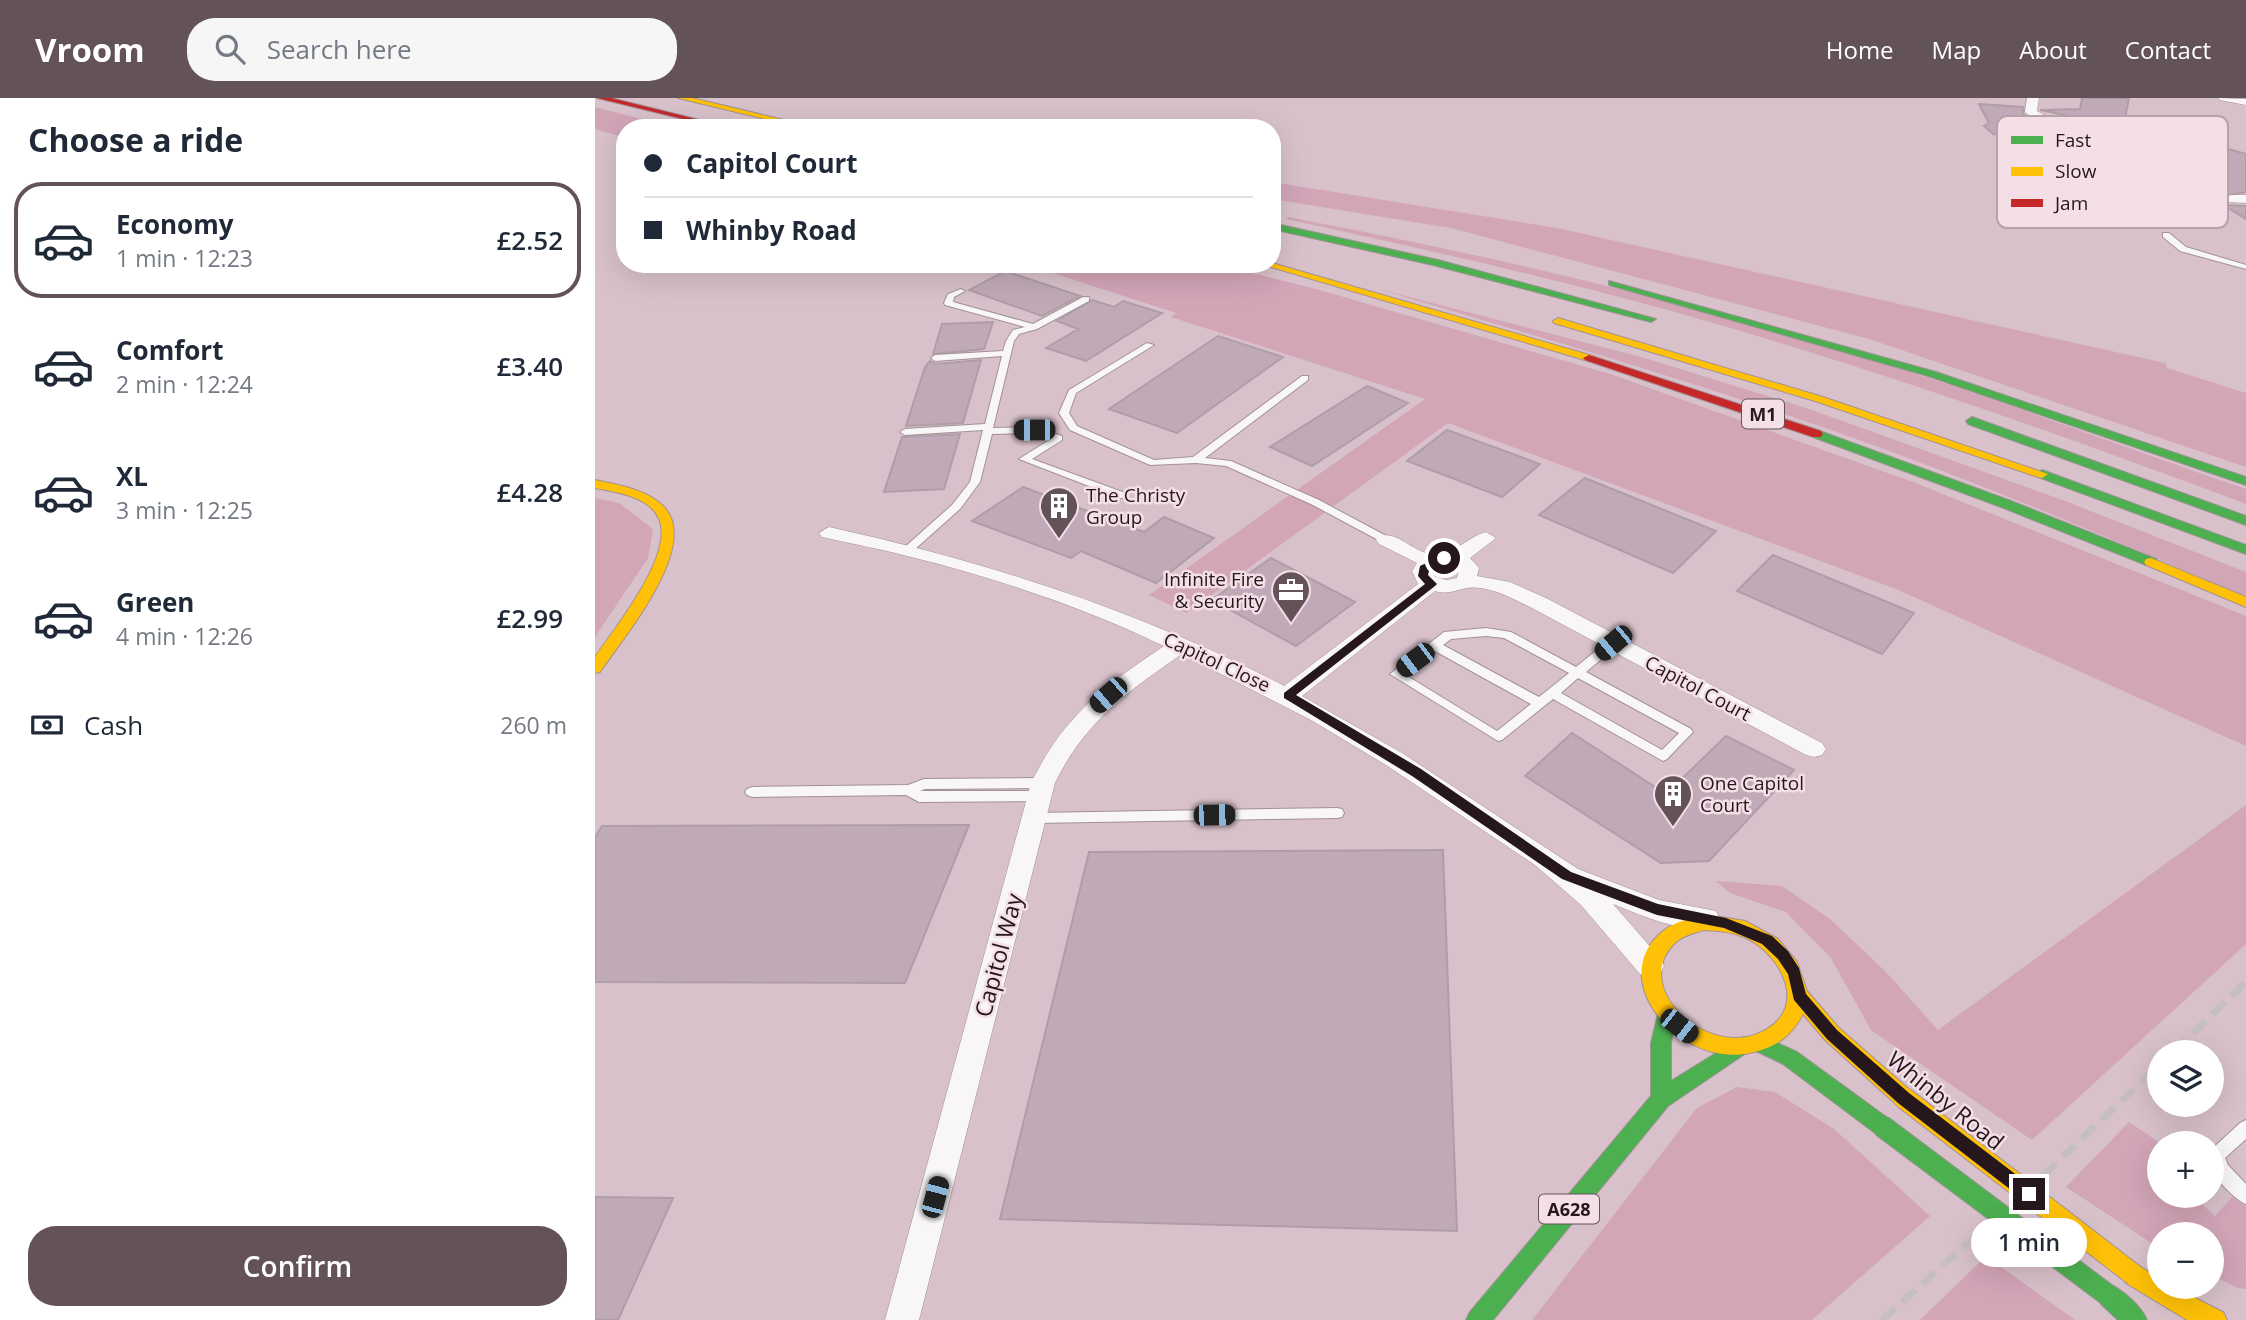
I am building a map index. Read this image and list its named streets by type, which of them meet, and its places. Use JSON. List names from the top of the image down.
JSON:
{
  "streets": {
    "main road": ["M1", "Whinby Road", "A628"],
    "street": ["Capitol Close", "Capitol Court", "Capitol Way"]
  },
  "crossings": [
    ["Capitol Close", "Capitol Way"],
    ["Capitol Close", "Whinby Road"],
    ["Capitol Close", "A628"],
    ["Whinby Road", "A628"]
  ],
  "places": {
    "building": ["The Christy Group", "One Capitol Court"],
    "office": ["Infinite Fire & Security"]
  },
  "legend": ["Fast", "Slow", "Jam"],
  "page": {
    "header": "Vroom",
    "search": "Search here",
    "nav": [
      "Home",
      "Map",
      "About",
      "Contact"
    ],
    "heading": "Choose a ride",
    "banner": ["Capitol Court", "Whinby Road"],
    "list": [
      {
        "name": "Economy",
        "note": "1 min · 12:23",
        "value": "£2.52"
      },
      {
        "name": "Comfort",
        "note": "2 min · 12:24",
        "value": "£3.40"
      },
      {
        "name": "XL",
        "note": "3 min · 12:25",
        "value": "£4.28"
      },
      {
        "name": "Green",
        "note": "4 min · 12:26",
        "value": "£2.99"
      }
    ],
    "pay": ["Cash", "260 m"],
    "map_buttons": ["+", "−"],
    "buttons": "Confirm",
    "bubble": "1 min"
  }
}
